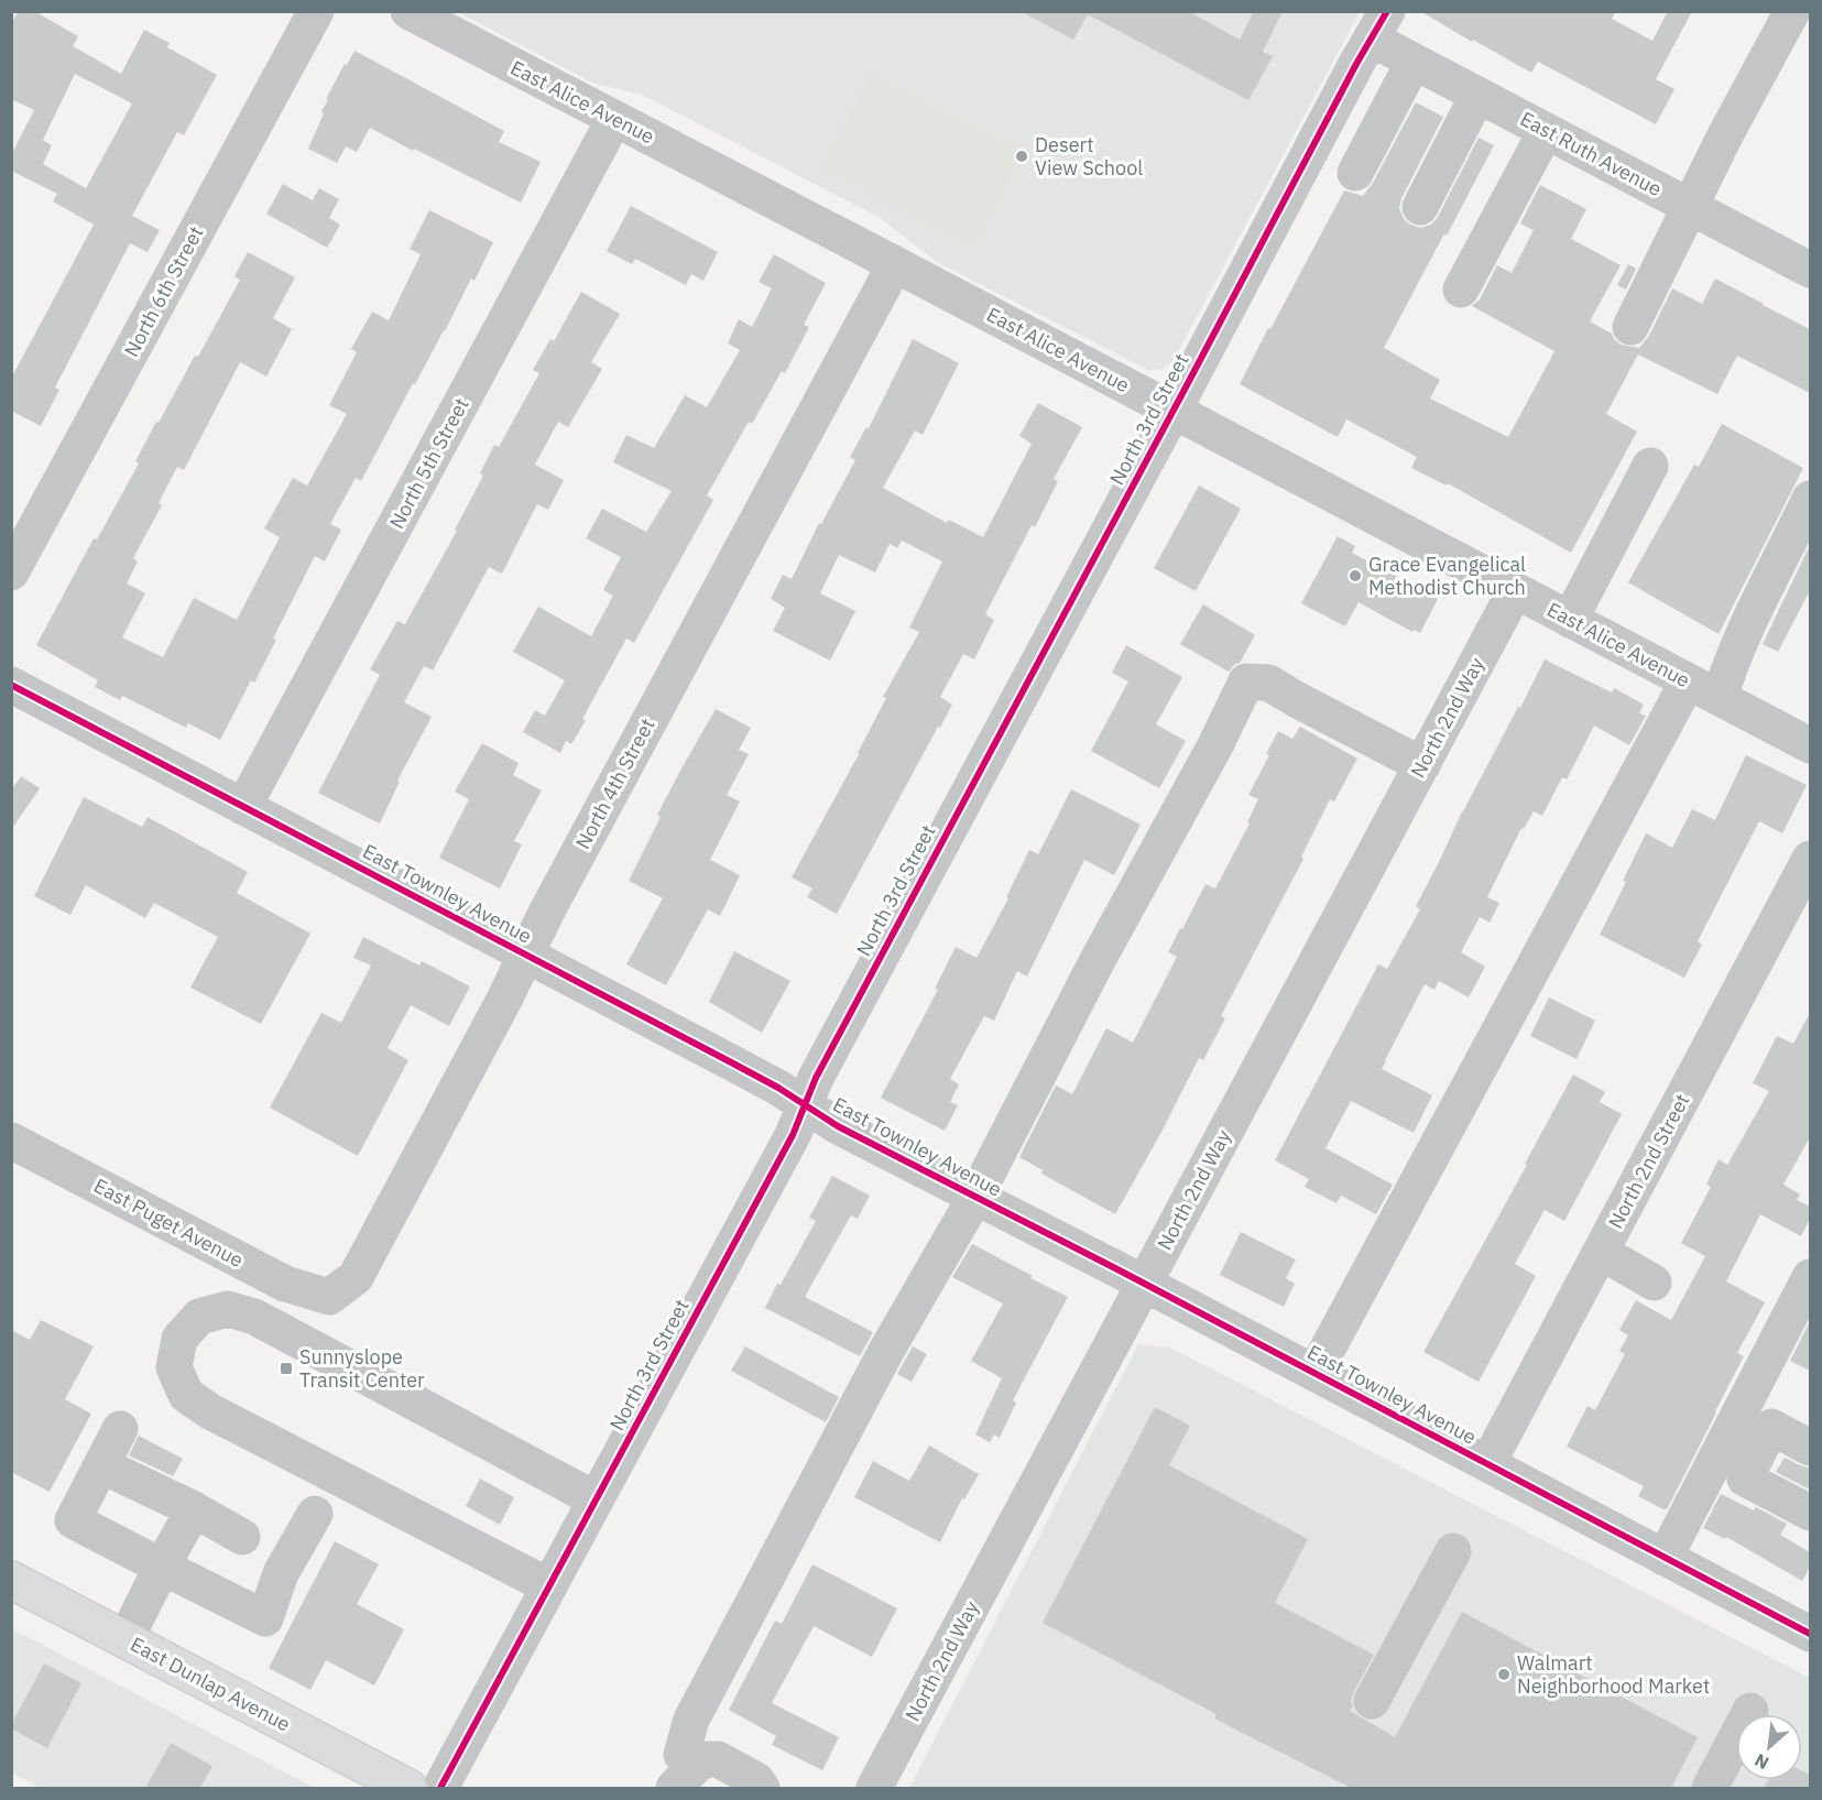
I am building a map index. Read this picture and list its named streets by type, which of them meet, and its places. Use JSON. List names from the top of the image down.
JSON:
{
  "streets": {
    "main road": ["East Dunlap Avenue"],
    "street": [
      "East Alice Avenue",
      "East Ruth Avenue",
      "North 6th Street",
      "North 3rd Street",
      "North 5th Street",
      "North 2nd Way",
      "North 4th Street",
      "East Townley Avenue",
      "North 2nd Street",
      "East Puget Avenue"
    ]
  },
  "crossings": [
    ["East Alice Avenue", "North 3rd Street"],
    ["East Alice Avenue", "North 5th Street"],
    ["East Alice Avenue", "North 2nd Way"],
    ["East Alice Avenue", "North 4th Street"],
    ["East Ruth Avenue", "North 3rd Street"],
    ["North 3rd Street", "East Townley Avenue"],
    ["North 5th Street", "East Townley Avenue"],
    ["North 2nd Way", "East Townley Avenue"],
    ["North 4th Street", "East Townley Avenue"],
    ["North 4th Street", "East Puget Avenue"],
    ["East Townley Avenue", "North 2nd Street"]
  ],
  "places": {
    "other": ["Desert View School", "Grace Evangelical Methodist Church", "Walmart Neighborhood Market"],
    "transit": ["Sunnyslope Transit Center"]
  },
  "north": "bottom left"
}
